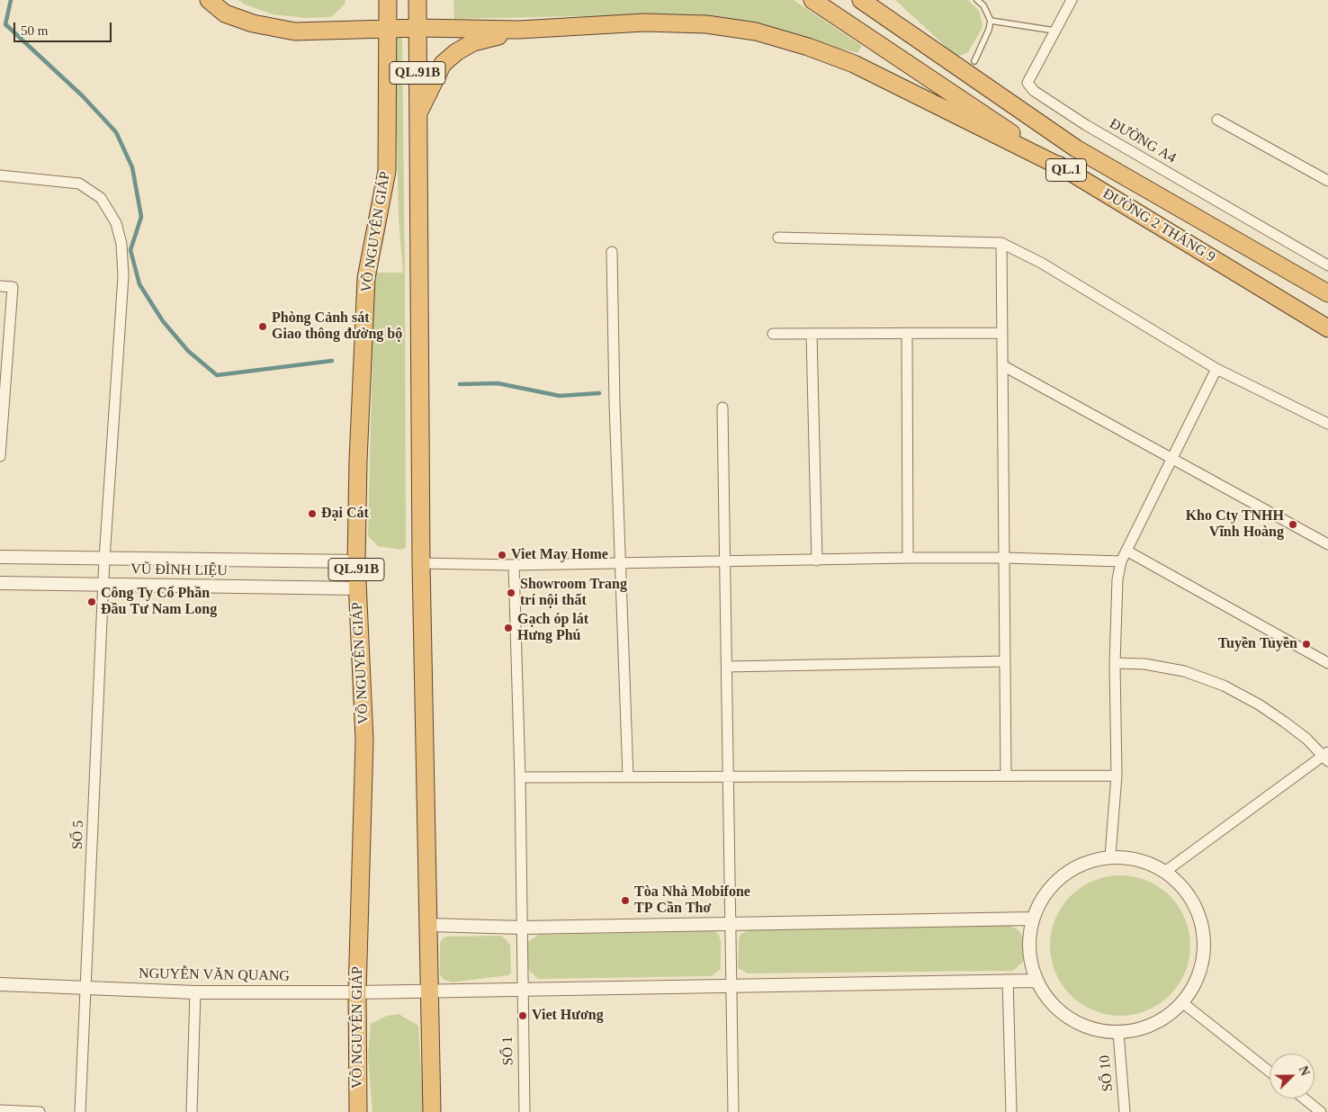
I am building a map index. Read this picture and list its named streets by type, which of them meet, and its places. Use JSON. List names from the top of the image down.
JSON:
{
  "streets": {
    "highway": [
      "QL.91B",
      "QL.1",
      "ĐƯỜNG 2 THÁNG 9",
      "VÕ NGUYÊN GIÁP"
    ],
    "street": [
      "ĐƯỜNG A4",
      "VŨ ĐÌNH LIỆU",
      "SỐ 5",
      "NGUYỄN VĂN QUANG",
      "SỐ 1",
      "SỐ 10"
    ]
  },
  "crossings": [
    ["QL.91B", "NGUYỄN VĂN QUANG"],
    ["VÕ NGUYÊN GIÁP", "VŨ ĐÌNH LIỆU"],
    ["VÕ NGUYÊN GIÁP", "NGUYỄN VĂN QUANG"],
    ["VŨ ĐÌNH LIỆU", "SỐ 5"],
    ["SỐ 5", "NGUYỄN VĂN QUANG"],
    ["NGUYỄN VĂN QUANG", "SỐ 1"]
  ],
  "places": [
    "Phòng Cảnh sát Giao thông đường bộ",
    "Đại Cát",
    "Kho Cty TNHH Vĩnh Hoàng",
    "Viet May Home",
    "Showroom Trang trí nội thất",
    "Công Ty Cổ Phần Đầu Tư Nam Long",
    "Gạch óp lát Hưng Phú",
    "Tuyền Tuyền",
    "Tòa Nhà Mobifone TP Cần Thơ",
    "Viet Hương"
  ],
  "scale_bar": "50 m",
  "north": "top right"
}
